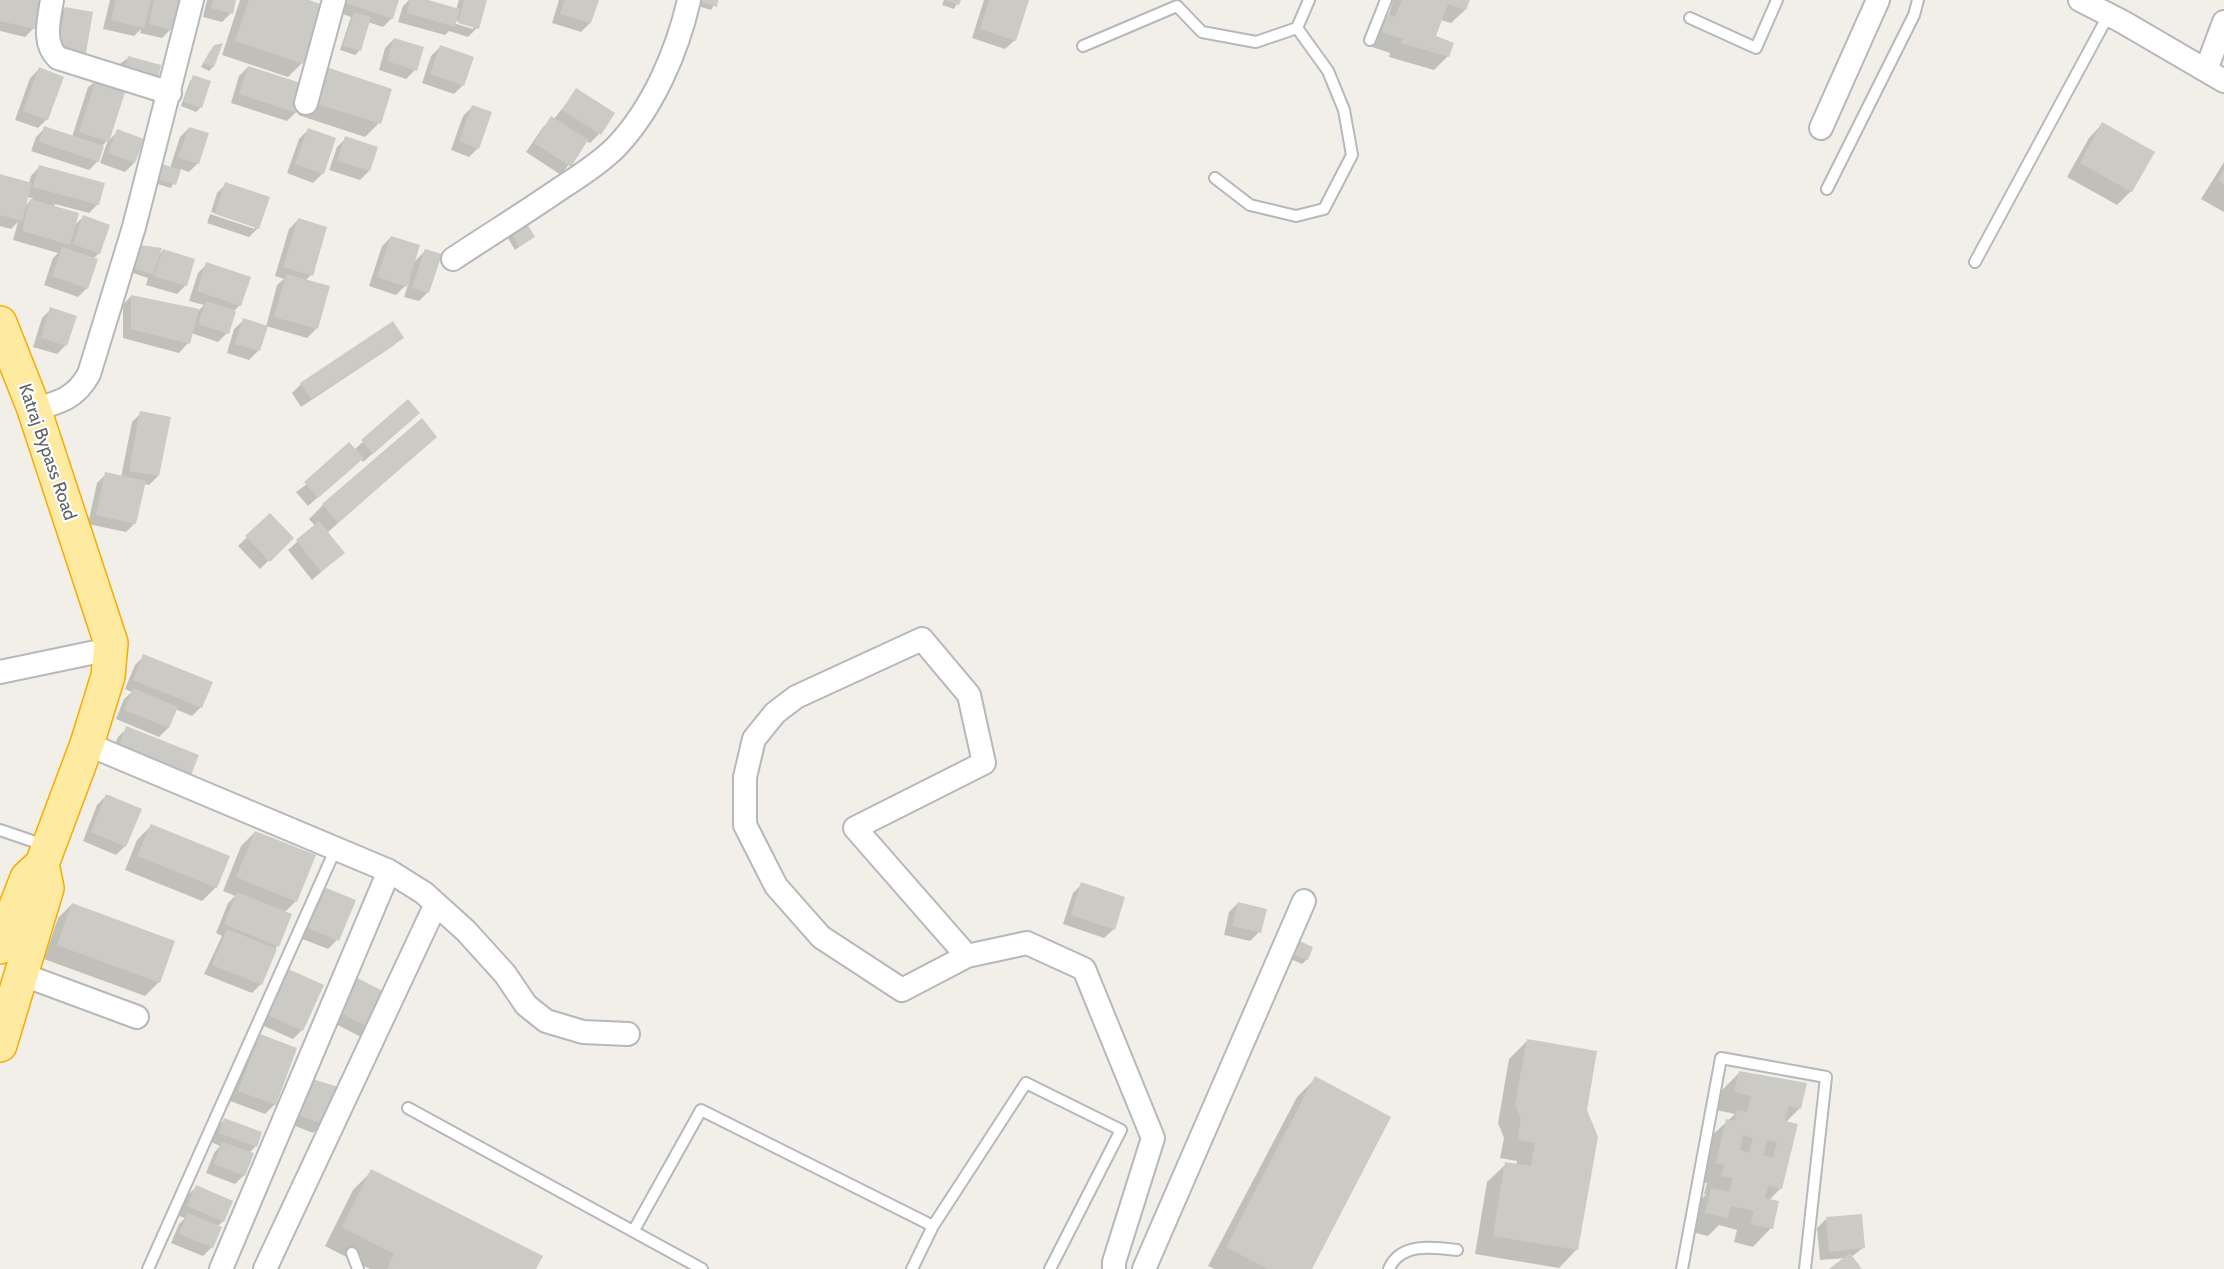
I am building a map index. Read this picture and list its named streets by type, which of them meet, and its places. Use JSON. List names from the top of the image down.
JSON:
{
  "streets": {
    "highway": ["Katraj Bypass Road"]
  }
}
